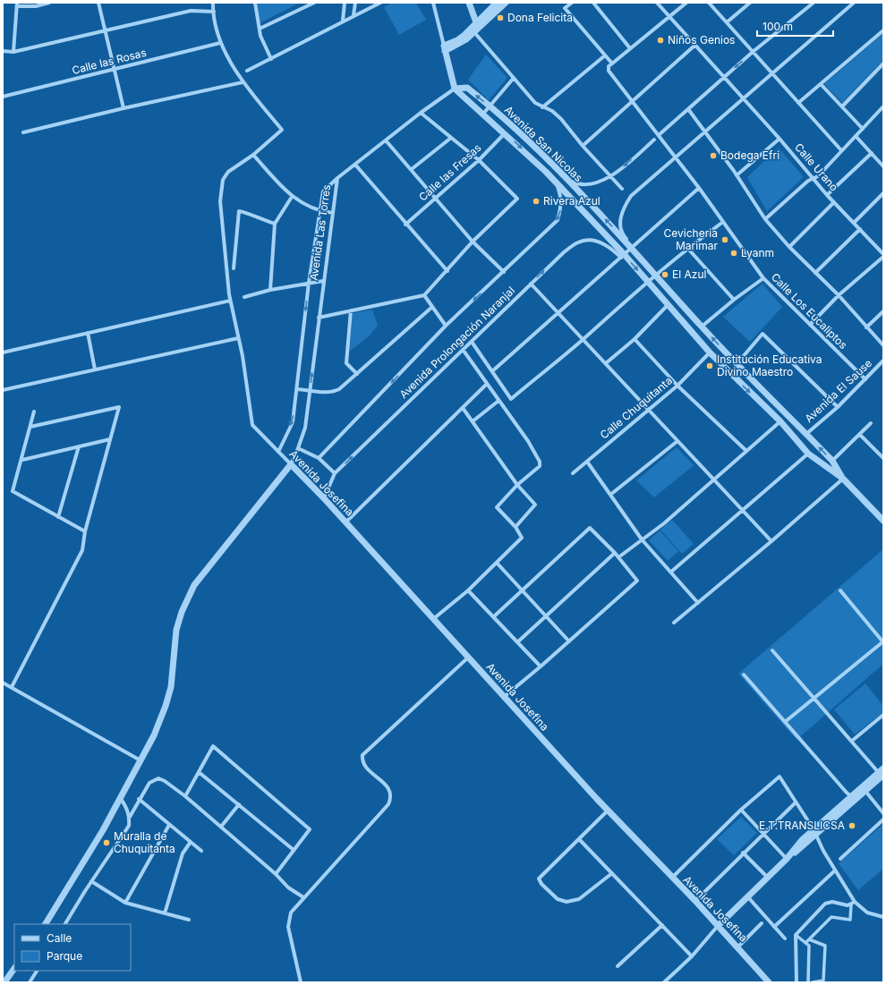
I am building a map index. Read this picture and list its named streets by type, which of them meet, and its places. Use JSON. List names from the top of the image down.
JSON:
{
  "streets": {
    "street": [
      "Calle las Rosas",
      "Avenida San Nicolas",
      "Calle Urano",
      "Calle las Fresas",
      "Avenida Las Torres",
      "Calle Los Eucaliptos",
      "Avenida Prolongación Naranjal",
      "Avenida El Sause",
      "Calle Chuquitanta",
      "Avenida Josefina"
    ]
  },
  "crossings": [
    ["Avenida San Nicolas", "Calle las Fresas"],
    ["Avenida San Nicolas", "Avenida Prolongación Naranjal"],
    ["Avenida San Nicolas", "Avenida El Sause"],
    ["Avenida San Nicolas", "Calle Chuquitanta"],
    ["Avenida Las Torres", "Avenida Josefina"],
    ["Calle Los Eucaliptos", "Avenida El Sause"],
    ["Avenida Prolongación Naranjal", "Avenida Josefina"]
  ],
  "places": [
    "Dona Felicita",
    "Niños Genios",
    "Bodega Efri",
    "Rivera Azul",
    "Cevicheria Marimar",
    "Lyanm",
    "El Azul",
    "Institución Educativa Divino Maestro",
    "E.T.TRANSLICSA",
    "Muralla de Chuquitanta"
  ],
  "legend": ["Calle", "Parque"],
  "scale_bar": "100 m"
}
